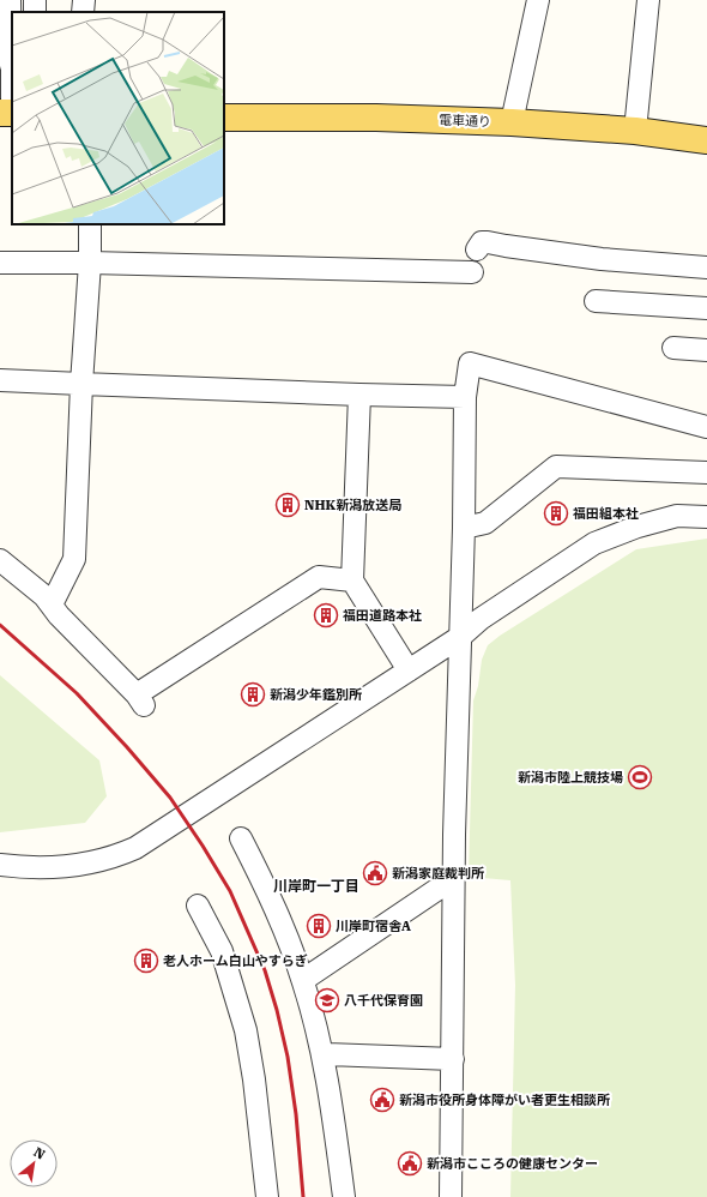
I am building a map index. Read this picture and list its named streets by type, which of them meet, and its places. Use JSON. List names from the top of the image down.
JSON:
{
  "streets": {
    "main road": ["電車通り"]
  },
  "districts": ["川岸町一丁目"],
  "places": {
    "building": [
      "NHK新潟放送局",
      "福田組本社",
      "福田道路本社",
      "新潟少年鑑別所",
      "川岸町宿舎A",
      "老人ホーム白山やすらぎ"
    ],
    "sports": ["新潟市陸上競技場"],
    "public building": ["新潟家庭裁判所", "新潟市役所身体障がい者更生相談所", "新潟市こころの健康センター"],
    "school or university": ["八千代保育園"]
  },
  "north": "top right"
}
